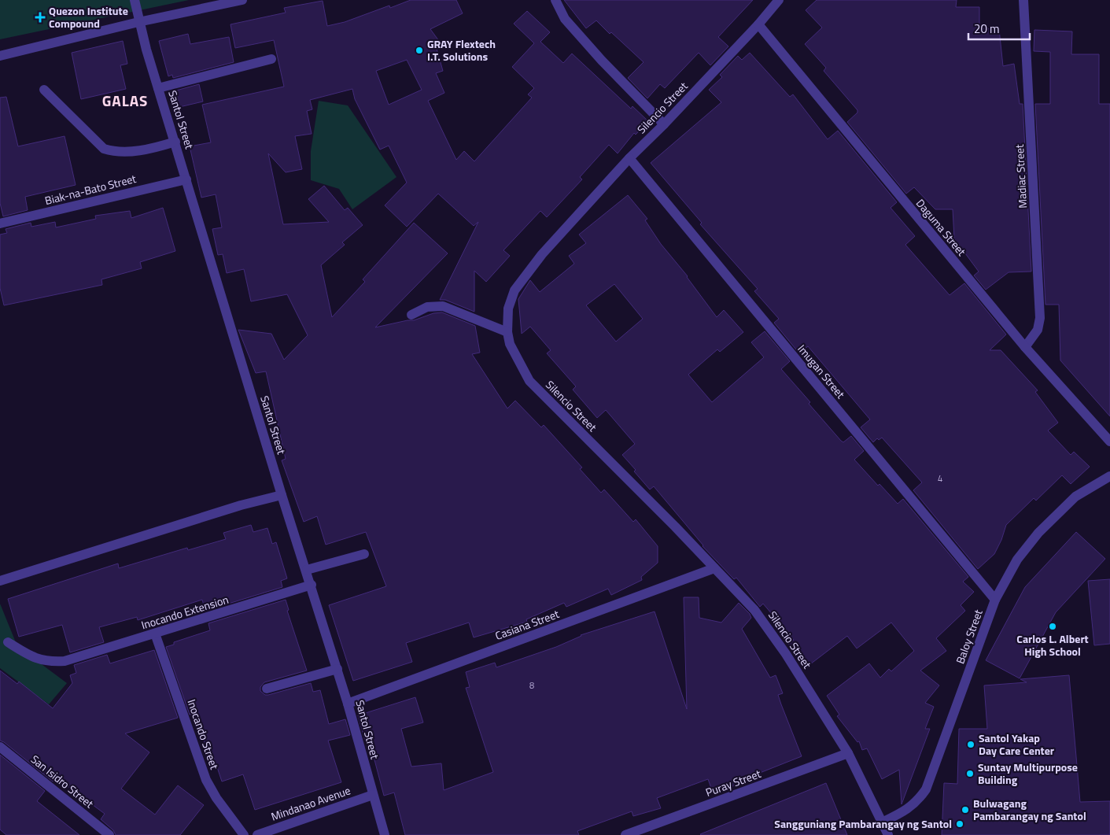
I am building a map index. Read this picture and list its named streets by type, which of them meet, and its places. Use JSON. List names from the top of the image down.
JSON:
{
  "streets": {
    "street": [
      "Silencio Street",
      "Santol Street",
      "Madiac Street",
      "Biak-na-Bato Street",
      "Daguma Street",
      "Imugan Street",
      "Inocando Extension",
      "Casiana Street",
      "Baloy Street",
      "Inocando Street",
      "San Isidro Street",
      "Puray Street",
      "Mindanao Avenue"
    ]
  },
  "crossings": [
    ["Silencio Street", "Daguma Street"],
    ["Silencio Street", "Imugan Street"],
    ["Silencio Street", "Casiana Street"],
    ["Silencio Street", "Baloy Street"],
    ["Silencio Street", "Puray Street"],
    ["Santol Street", "Biak-na-Bato Street"],
    ["Santol Street", "Inocando Extension"],
    ["Santol Street", "Casiana Street"],
    ["Santol Street", "Mindanao Avenue"],
    ["Madiac Street", "Daguma Street"],
    ["Imugan Street", "Baloy Street"],
    ["Inocando Extension", "Inocando Street"]
  ],
  "districts": ["GALAS"],
  "places": {
    "health": ["Quezon Institute Compound"],
    "other": [
      "GRAY Flextech I.T. Solutions",
      "Carlos L. Albert High School",
      "Santol Yakap Day Care Center",
      "Suntay Multipurpose Building",
      "Bulwagang Pambarangay ng Santol",
      "Sangguniang Pambarangay ng Santol"
    ]
  },
  "house_numbers": ["4", "8"],
  "scale_bar": "20 m"
}
